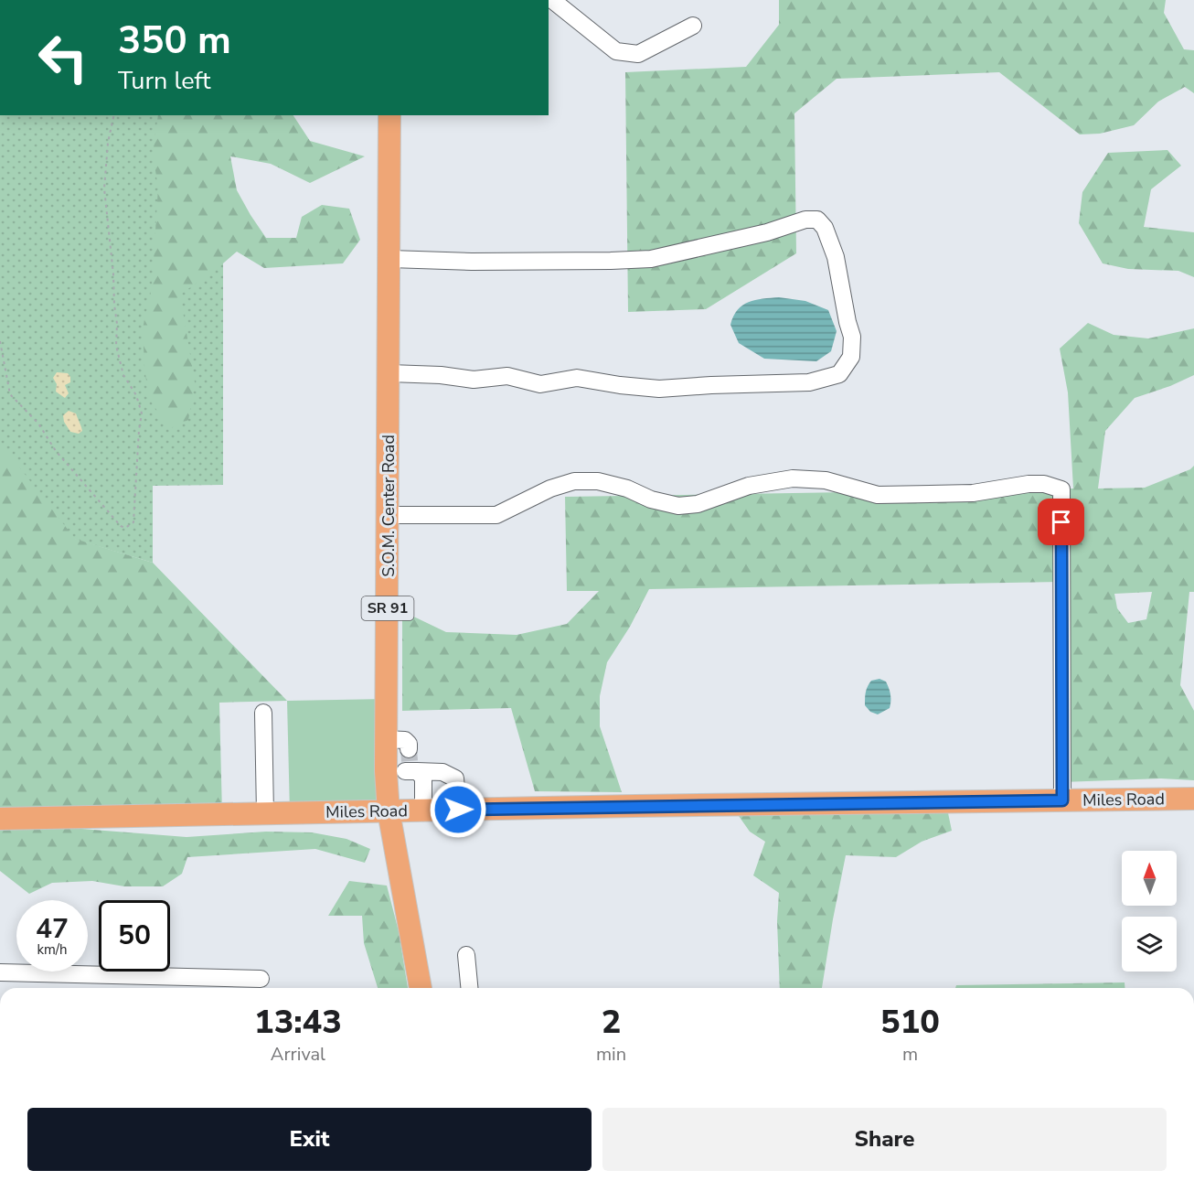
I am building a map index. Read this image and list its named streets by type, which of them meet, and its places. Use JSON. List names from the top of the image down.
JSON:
{
  "streets": {
    "main road": ["S.O.M. Center Road", "SR 91", "Miles Road"]
  },
  "crossings": [
    ["S.O.M. Center Road", "Miles Road"]
  ],
  "north": "top",
  "page": {
    "turn": ["350 m", "Turn left"],
    "speed": "47 km/h",
    "limit": "50",
    "eta": [
      "13:43",
      "Arrival",
      "2",
      "min",
      "510",
      "m"
    ],
    "buttons": ["Exit", "Share"]
  }
}
